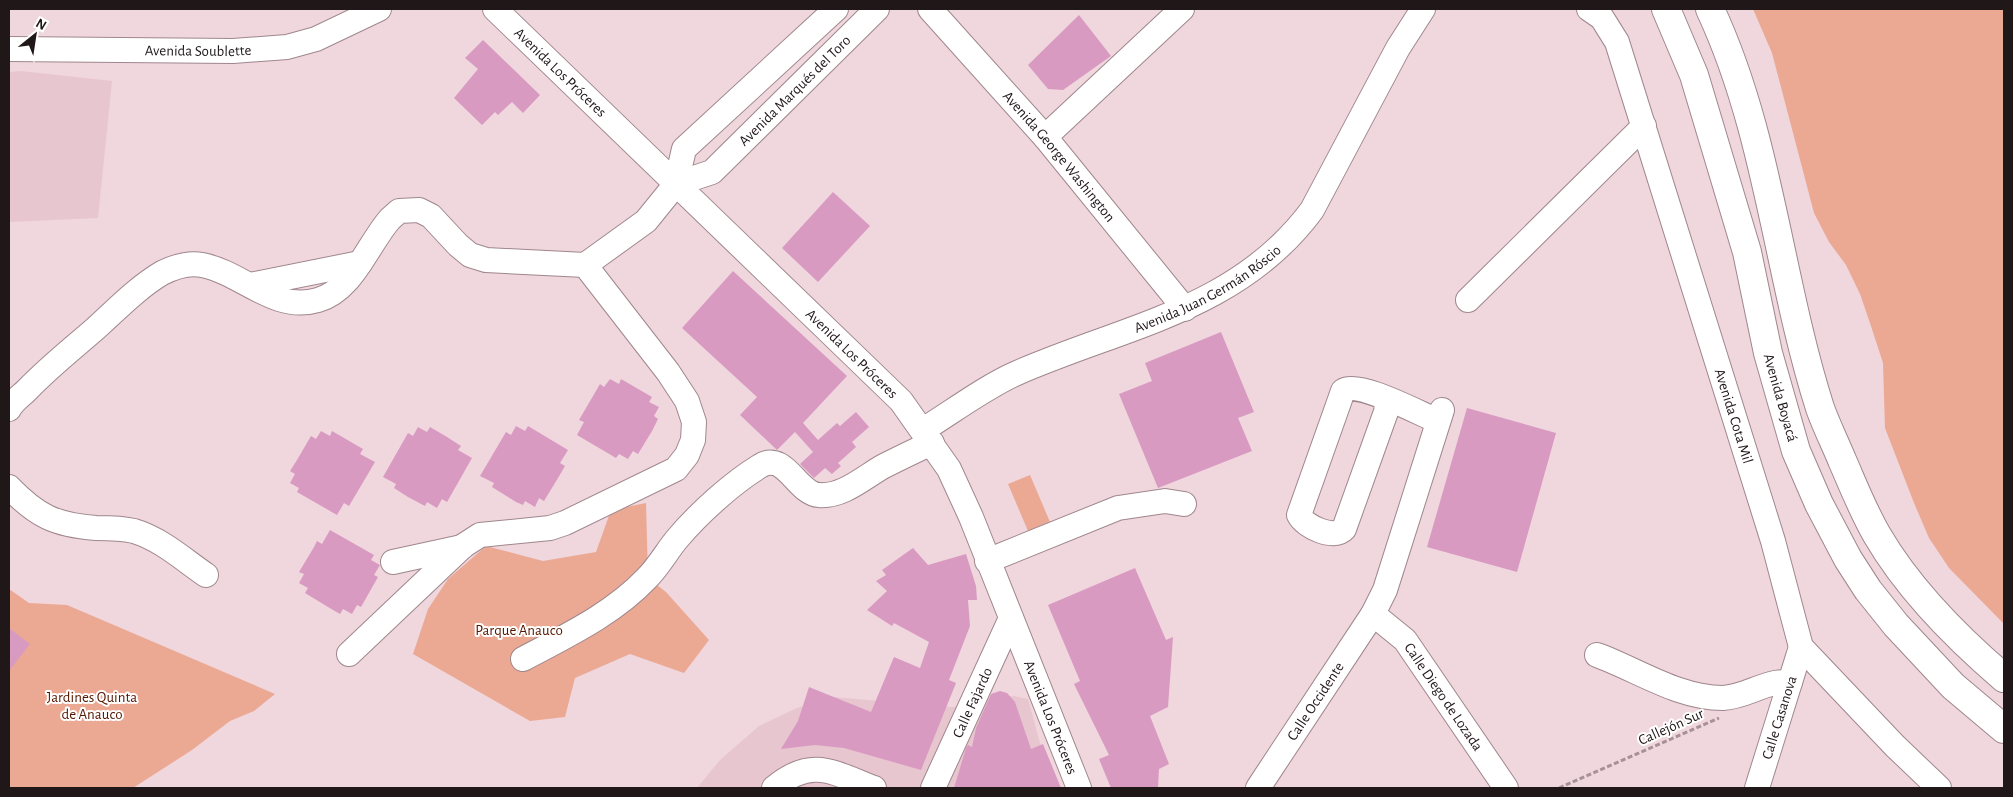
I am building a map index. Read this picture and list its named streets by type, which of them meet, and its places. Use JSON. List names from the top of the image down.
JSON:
{
  "streets": {
    "highway": ["Avenida Boyacá"],
    "street": [
      "Avenida Soublette",
      "Avenida Los Próceres",
      "Avenida Marqués del Toro",
      "Avenida George Washington",
      "Avenida Juan Germán Róscio",
      "Avenida Cota Mil",
      "Calle Diego de Lozada",
      "Calle Occidente",
      "Calle Fajardo",
      "Calle Casanova"
    ],
    "path": ["Callejón Sur"]
  },
  "crossings": [
    ["Avenida Los Próceres", "Avenida Marqués del Toro"],
    ["Avenida Los Próceres", "Avenida Juan Germán Róscio"],
    ["Avenida Los Próceres", "Calle Fajardo"],
    ["Avenida George Washington", "Avenida Juan Germán Róscio"],
    ["Avenida Cota Mil", "Calle Casanova"],
    ["Calle Diego de Lozada", "Calle Occidente"]
  ],
  "parks": ["Parque Anauco", "Jardines Quinta de Anauco"],
  "north": "top right"
}
